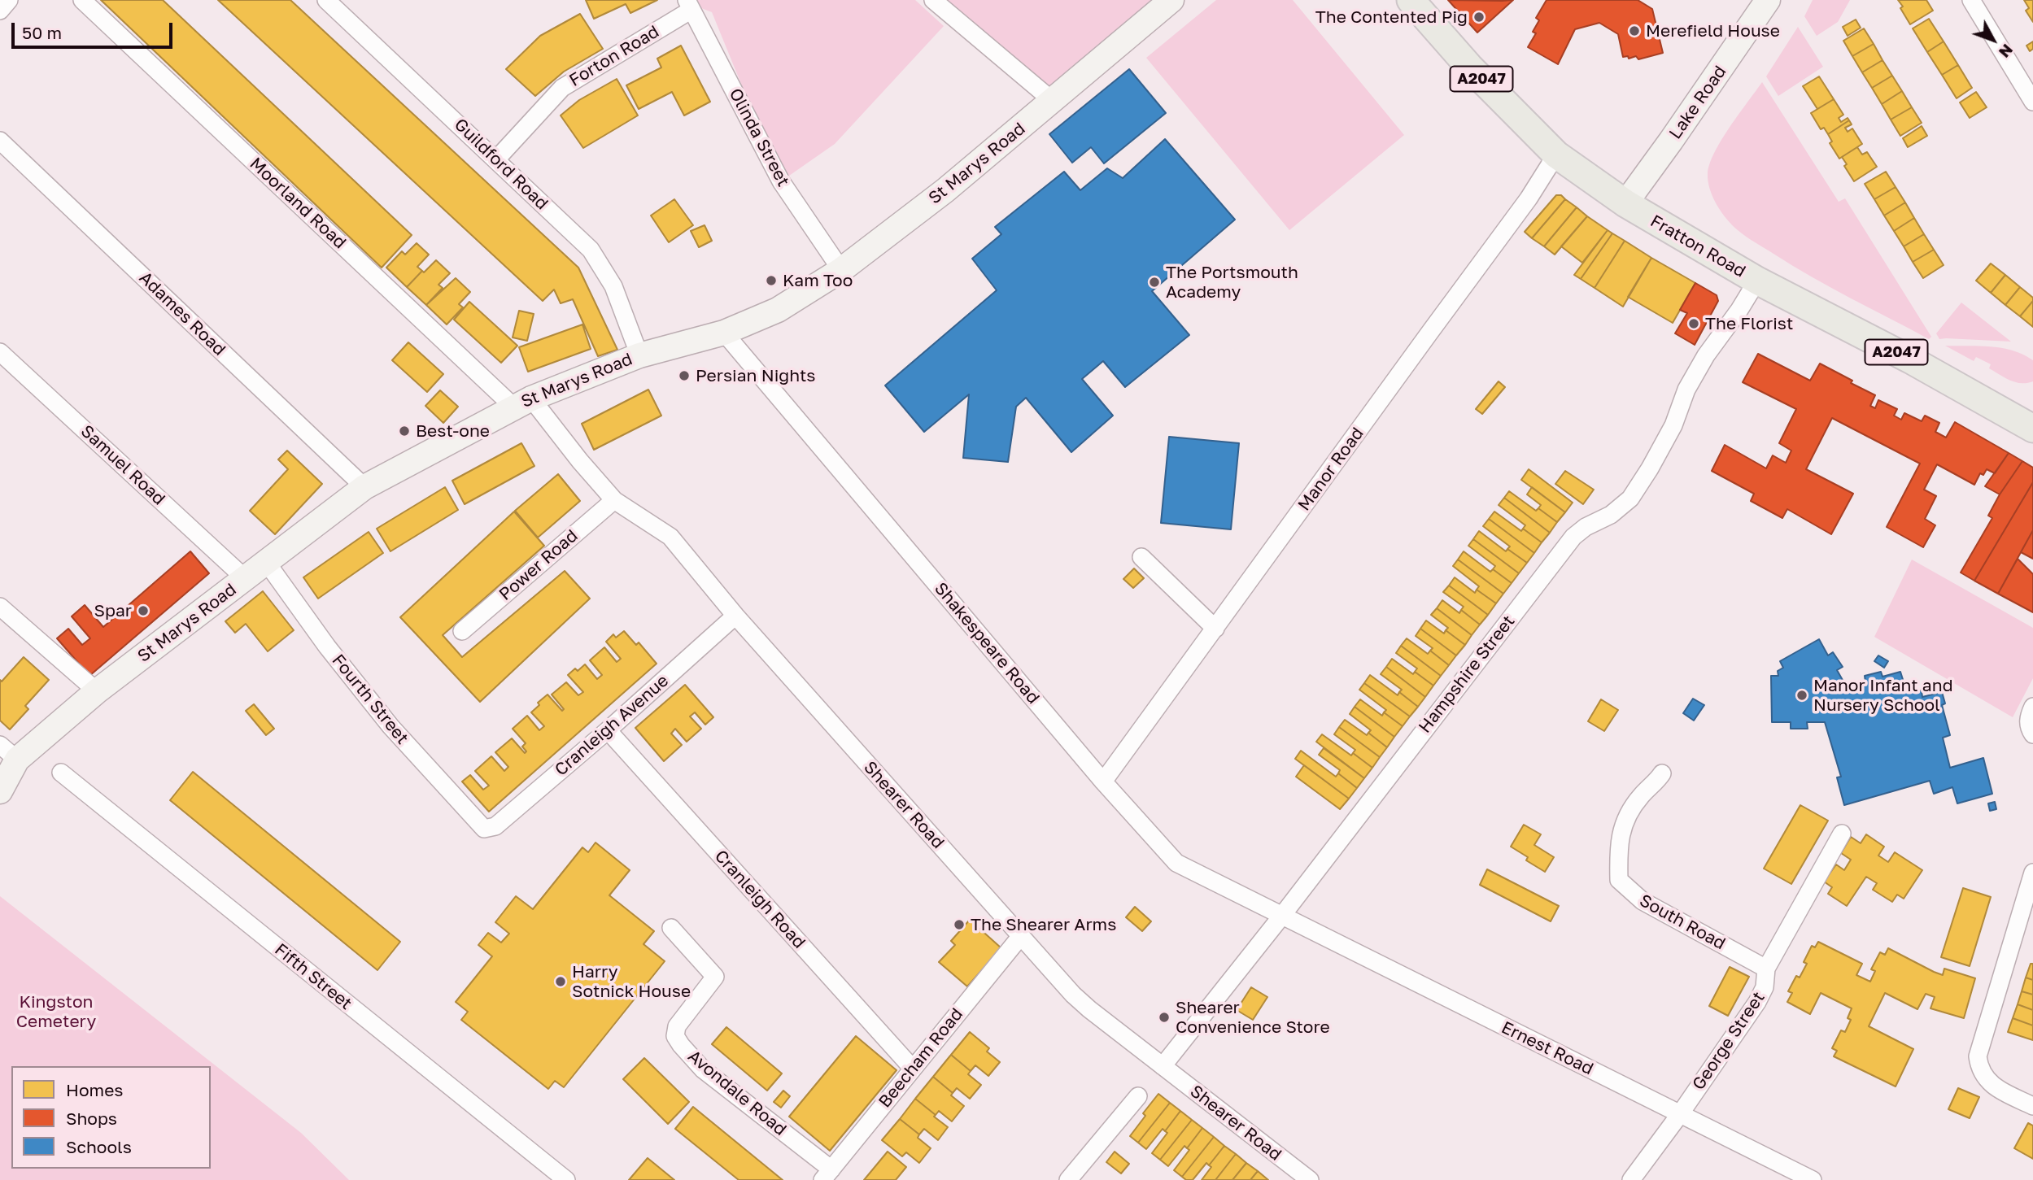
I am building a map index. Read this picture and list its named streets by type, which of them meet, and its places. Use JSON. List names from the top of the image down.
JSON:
{
  "streets": {
    "main road": ["A2047", "Fratton Road"],
    "street": [
      "Forton Road",
      "Lake Road",
      "Olinda Street",
      "St Marys Road",
      "Guildford Road",
      "Moorland Road",
      "Adames Road",
      "Samuel Road",
      "Manor Road",
      "Power Road",
      "Shakespeare Road",
      "Hampshire Street",
      "Fourth Street",
      "Cranleigh Avenue",
      "Shearer Road",
      "Cranleigh Road",
      "South Road",
      "Fifth Street",
      "George Street",
      "Ernest Road",
      "Beecham Road",
      "Avondale Road"
    ]
  },
  "crossings": [
    ["Forton Road", "Olinda Street"],
    ["Forton Road", "Guildford Road"],
    ["Lake Road", "Fratton Road"],
    ["Olinda Street", "St Marys Road"],
    ["St Marys Road", "Guildford Road"],
    ["St Marys Road", "Moorland Road"],
    ["St Marys Road", "Adames Road"],
    ["St Marys Road", "Samuel Road"],
    ["St Marys Road", "Shakespeare Road"],
    ["St Marys Road", "Fourth Street"],
    ["St Marys Road", "Shearer Road"],
    ["Moorland Road", "Shearer Road"],
    ["Fratton Road", "Manor Road"],
    ["Fratton Road", "Hampshire Street"],
    ["Manor Road", "Shakespeare Road"],
    ["Power Road", "Shearer Road"],
    ["Shakespeare Road", "Hampshire Street"],
    ["Shakespeare Road", "Ernest Road"],
    ["Hampshire Street", "Shearer Road"],
    ["Hampshire Street", "Ernest Road"],
    ["Fourth Street", "Cranleigh Avenue"],
    ["Cranleigh Avenue", "Shearer Road"],
    ["Cranleigh Avenue", "Cranleigh Road"],
    ["Shearer Road", "Beecham Road"],
    ["Cranleigh Road", "Beecham Road"],
    ["South Road", "George Street"],
    ["George Street", "Ernest Road"],
    ["Beecham Road", "Avondale Road"]
  ],
  "parks": ["Kingston Cemetery"],
  "places": [
    "The Contented Pig",
    "Merefield House",
    "Kam Too",
    "The Portsmouth Academy",
    "The Florist",
    "Persian Nights",
    "Best-one",
    "Spar",
    "Manor Infant and Nursery School",
    "The Shearer Arms",
    "Harry Sotnick House",
    "Shearer Convenience Store"
  ],
  "legend": ["Homes", "Shops", "Schools"],
  "scale_bar": "50 m",
  "north": "bottom right"
}
